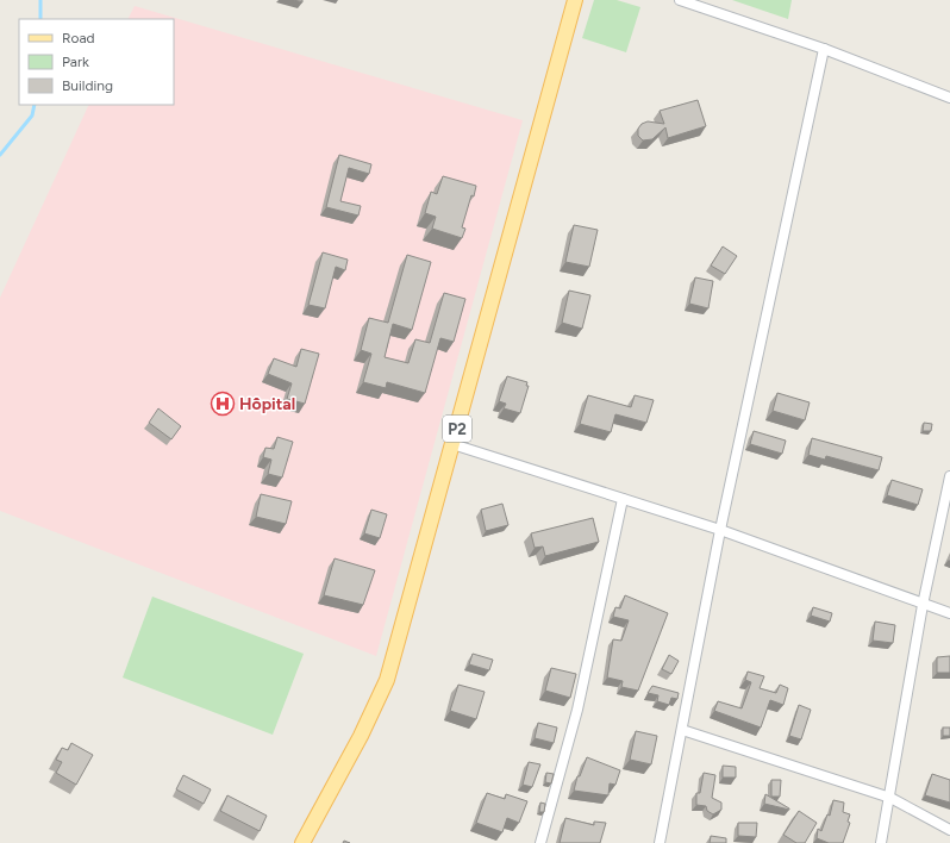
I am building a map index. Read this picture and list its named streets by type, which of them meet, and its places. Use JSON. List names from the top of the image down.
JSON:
{
  "streets": {
    "main road": ["P2"]
  },
  "places": {
    "hospital": ["Hôpital"]
  },
  "legend": ["Road", "Park", "Building"]
}
